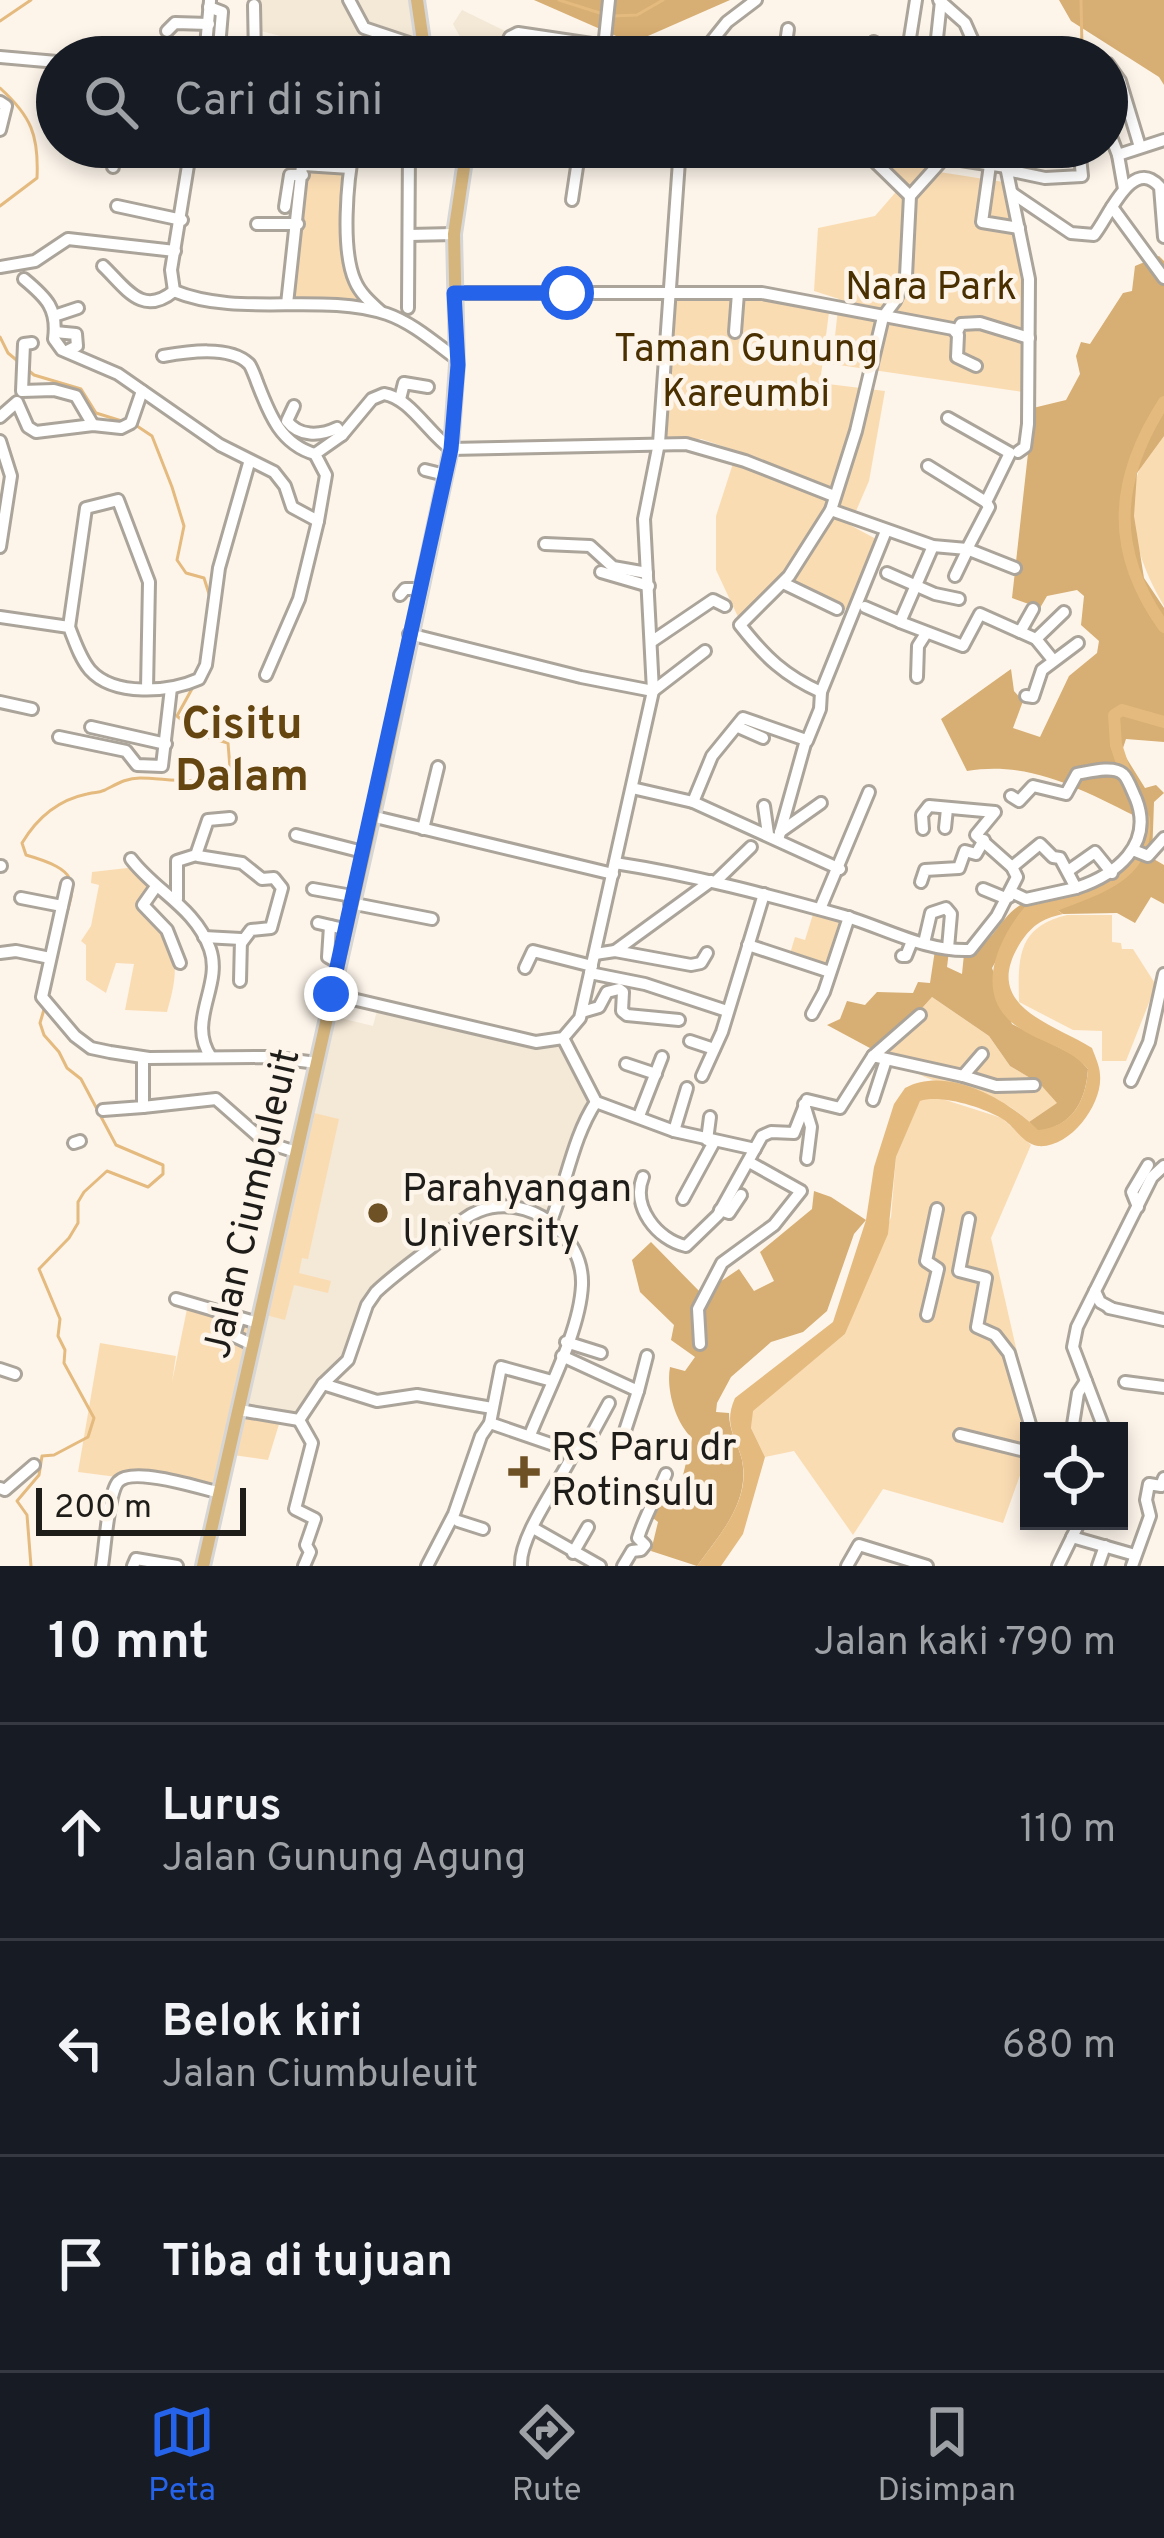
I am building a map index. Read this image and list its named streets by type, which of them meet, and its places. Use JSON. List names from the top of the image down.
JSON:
{
  "streets": {
    "main road": ["Jalan Ciumbuleuit"]
  },
  "districts": ["Cisitu Dalam"],
  "parks": ["Nara Park", "Taman Gunung Kareumbi"],
  "places": {
    "other": ["Parahyangan University"],
    "health": ["RS Paru dr Rotinsulu"]
  },
  "scale_bar": "200 m",
  "page": {
    "search": "Cari di sini",
    "scale": "200 m",
    "heading": ["10 mnt", "Jalan kaki · 790 m"],
    "list": [
      ["Lurus", "Jalan Gunung Agung", "110 m"],
      ["Belok kiri", "Jalan Ciumbuleuit", "680 m"],
      "Tiba di tujuan"
    ],
    "nav": ["Peta", "Rute", "Disimpan"]
  }
}
